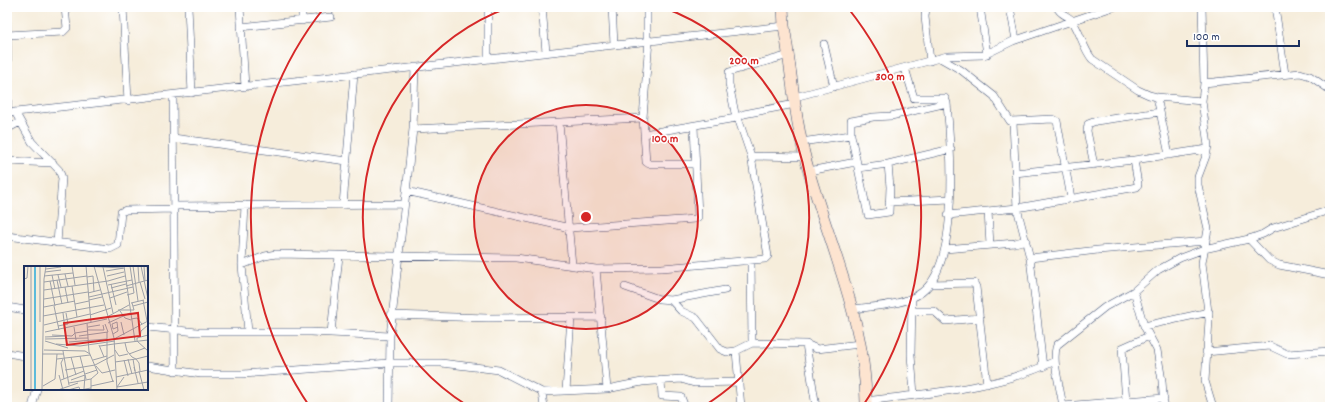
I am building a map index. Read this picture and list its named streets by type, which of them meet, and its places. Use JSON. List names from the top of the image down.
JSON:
{
  "scale_bar": "100 m",
  "rings": ["200 m", "300 m", "100 m"]
}
